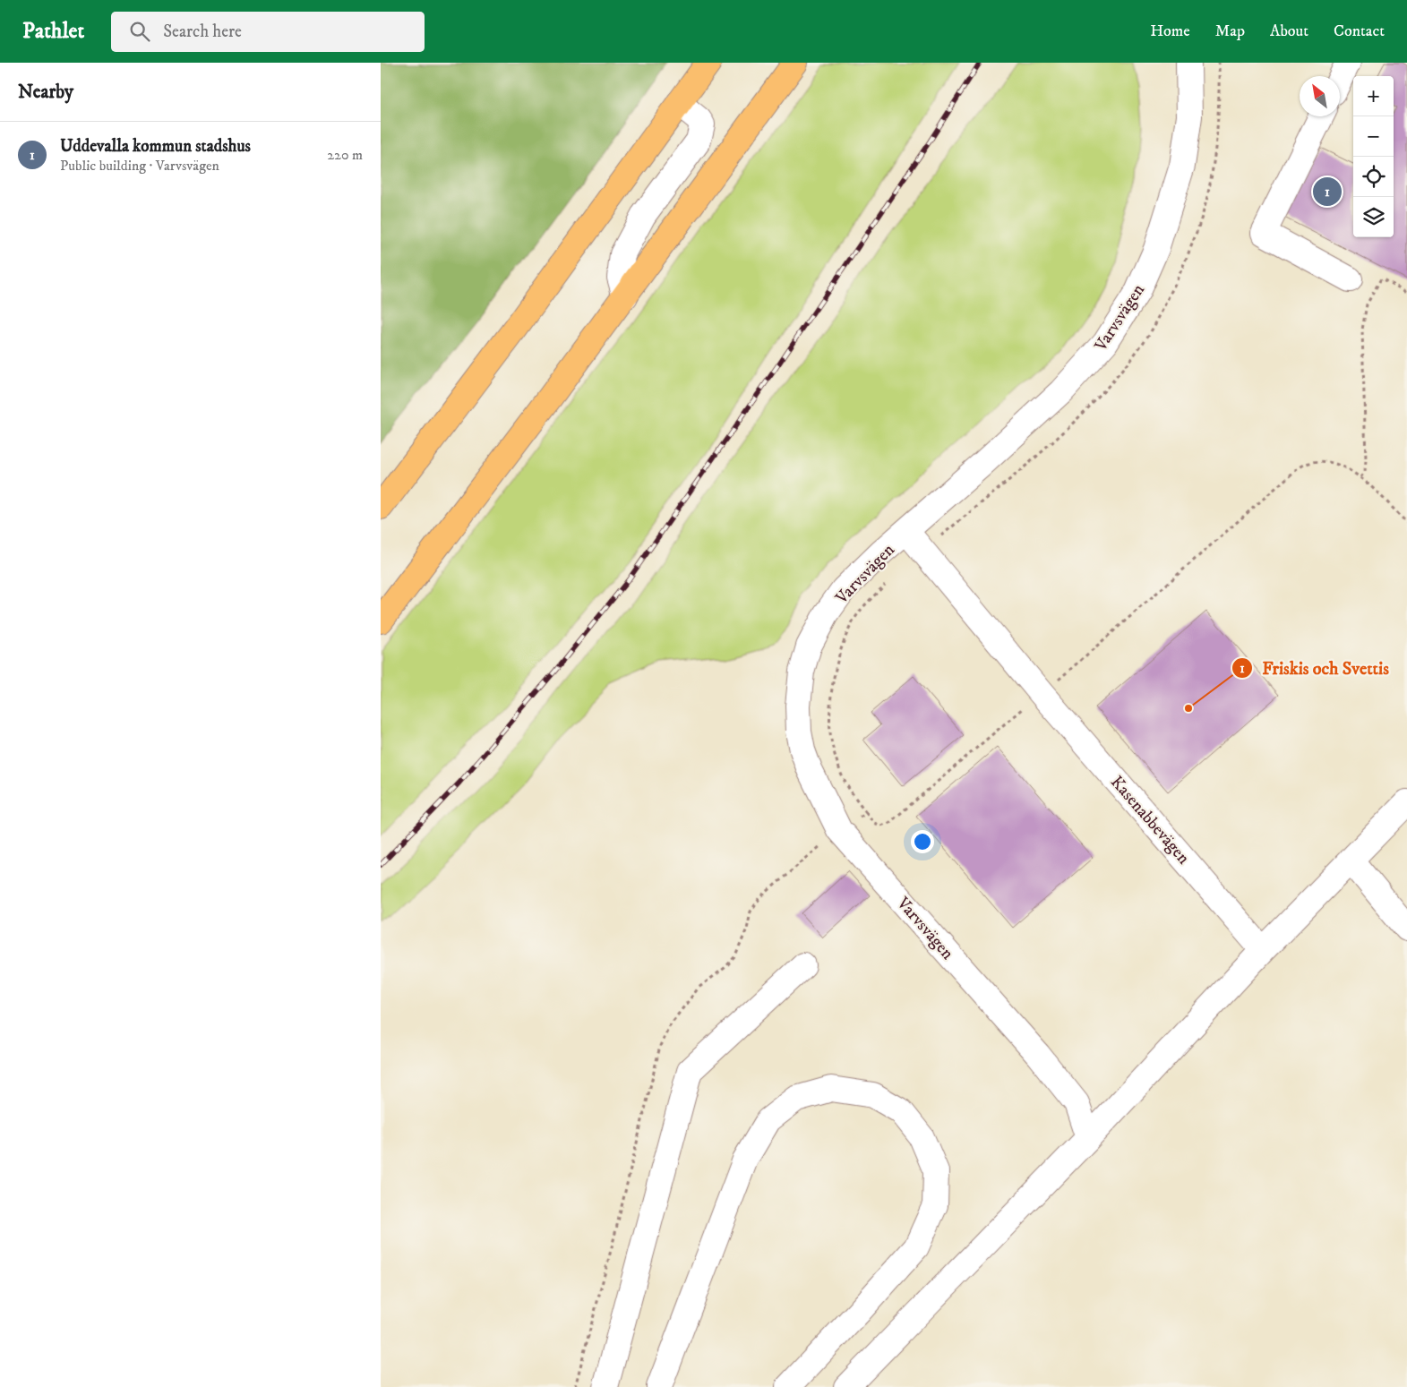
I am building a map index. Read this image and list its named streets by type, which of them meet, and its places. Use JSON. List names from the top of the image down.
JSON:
{
  "streets": {
    "street": ["Varvsvägen", "Kasenabbevägen"]
  },
  "crossings": [
    ["Varvsvägen", "Kasenabbevägen"]
  ],
  "places": ["Friskis och Svettis"],
  "north": "top left",
  "page": {
    "header": "Pathlet",
    "search": "Search here",
    "nav": [
      "Home",
      "Map",
      "About",
      "Contact"
    ],
    "heading": "Nearby",
    "map_buttons": ["+", "−"],
    "list": [
      {
        "mark": "1",
        "name": "Uddevalla kommun stadshus",
        "note": "Public building · Varvsvägen",
        "value": "220 m"
      }
    ],
    "pins": "1"
  }
}
